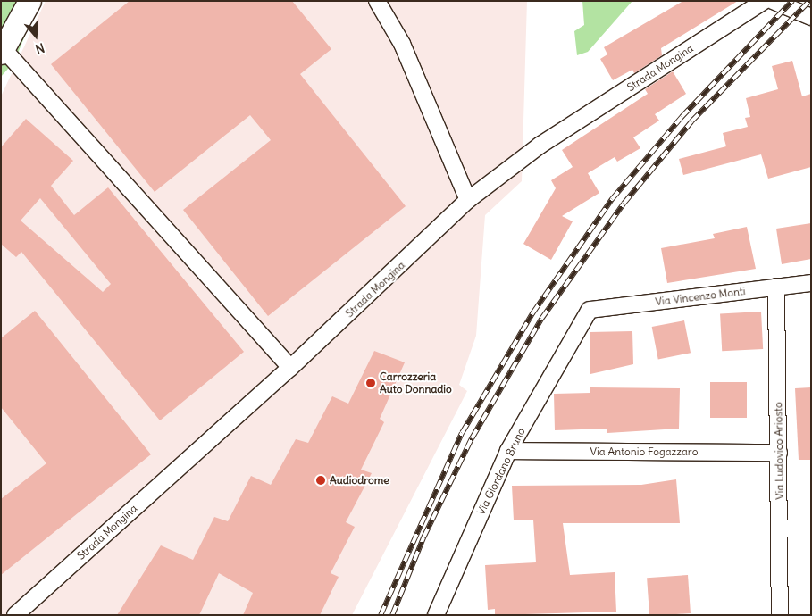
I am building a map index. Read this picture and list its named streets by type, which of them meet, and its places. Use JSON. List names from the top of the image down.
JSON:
{
  "streets": {
    "street": [
      "Strada Mongina",
      "Via Vincenzo Monti",
      "Via Ludovico Ariosto",
      "Via Antonio Fogazzaro",
      "Via Giordano Bruno"
    ]
  },
  "crossings": [
    ["Via Vincenzo Monti", "Via Ludovico Ariosto"],
    ["Via Vincenzo Monti", "Via Giordano Bruno"],
    ["Via Ludovico Ariosto", "Via Antonio Fogazzaro"],
    ["Via Antonio Fogazzaro", "Via Giordano Bruno"]
  ],
  "places": ["Carrozzeria Auto Donnadio", "Audiodrome"],
  "north": "bottom"
}
